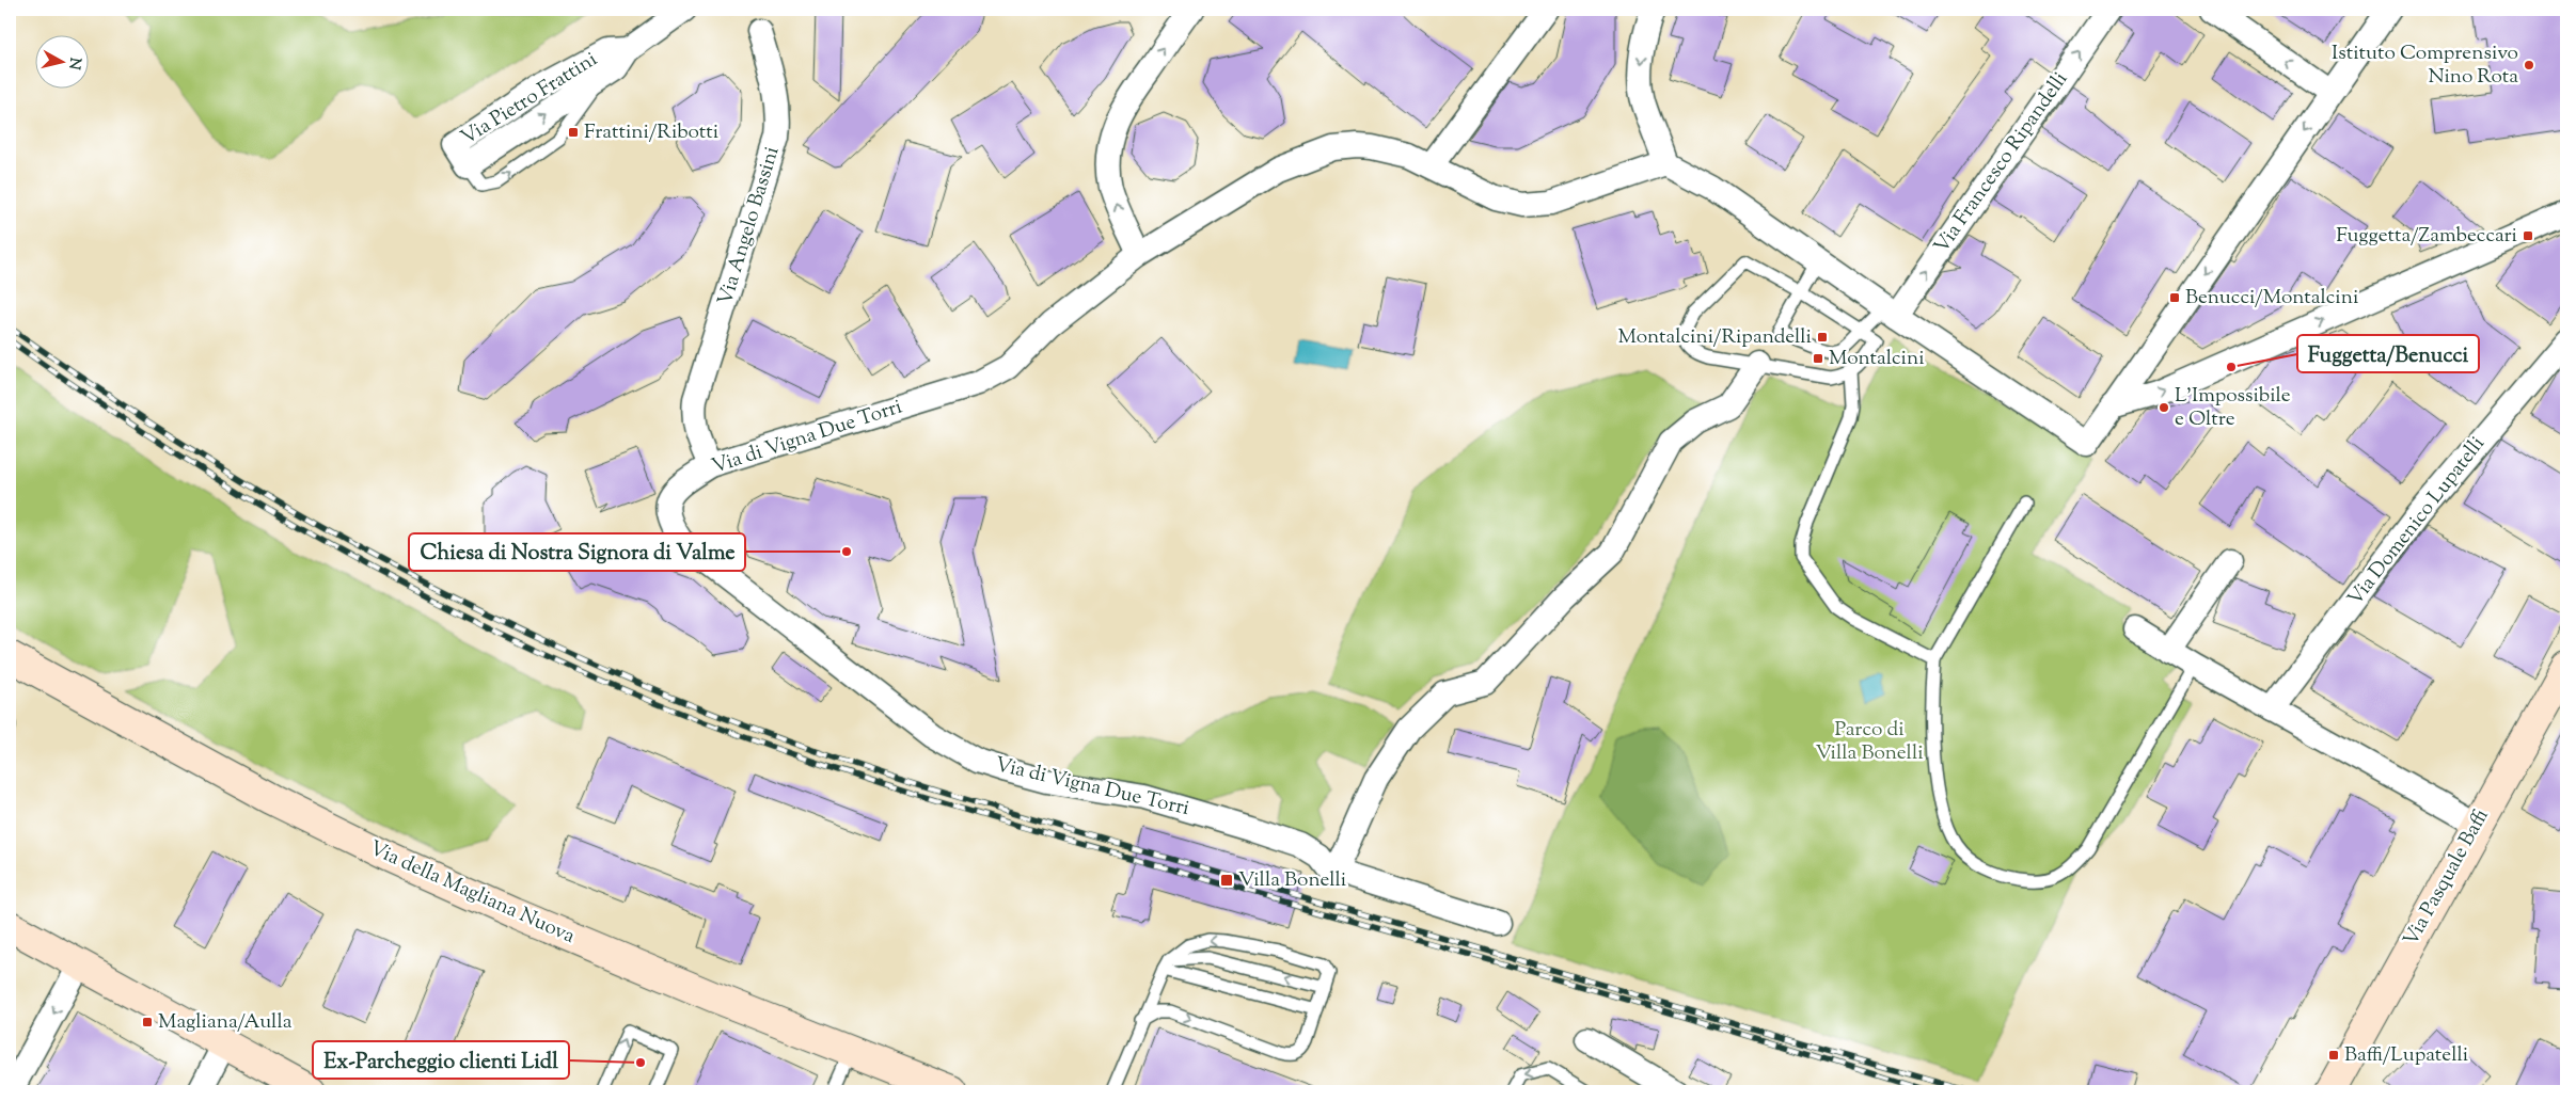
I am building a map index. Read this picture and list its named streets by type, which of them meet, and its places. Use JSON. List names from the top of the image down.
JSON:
{
  "streets": {
    "main road": ["Via Pasquale Baffi", "Via della Magliana Nuova"],
    "street": [
      "Via Pietro Frattini",
      "Via Francesco Ripandelli",
      "Via Angelo Bassini",
      "Via di Vigna Due Torri",
      "Via Domenico Lupatelli"
    ]
  },
  "crossings": [
    ["Via Angelo Bassini", "Via di Vigna Due Torri"]
  ],
  "one_way": ["Via Francesco Ripandelli"],
  "parks": ["Parco di Villa Bonelli"],
  "places": {
    "other": [
      "Istituto Comprensivo Nino Rota",
      "Fuggetta/Benucci",
      "L'Impossibile e Oltre",
      "Chiesa di Nostra Signora di Valme",
      "Ex-Parcheggio clienti Lidl"
    ],
    "transit": [
      "Frattini/Ribotti",
      "Fuggetta/Zambeccari",
      "Benucci/Montalcini",
      "Montalcini/Ripandelli",
      "Montalcini",
      "Villa Bonelli",
      "Magliana/Aulla",
      "Baffi/Lupatelli"
    ]
  },
  "north": "right"
}
